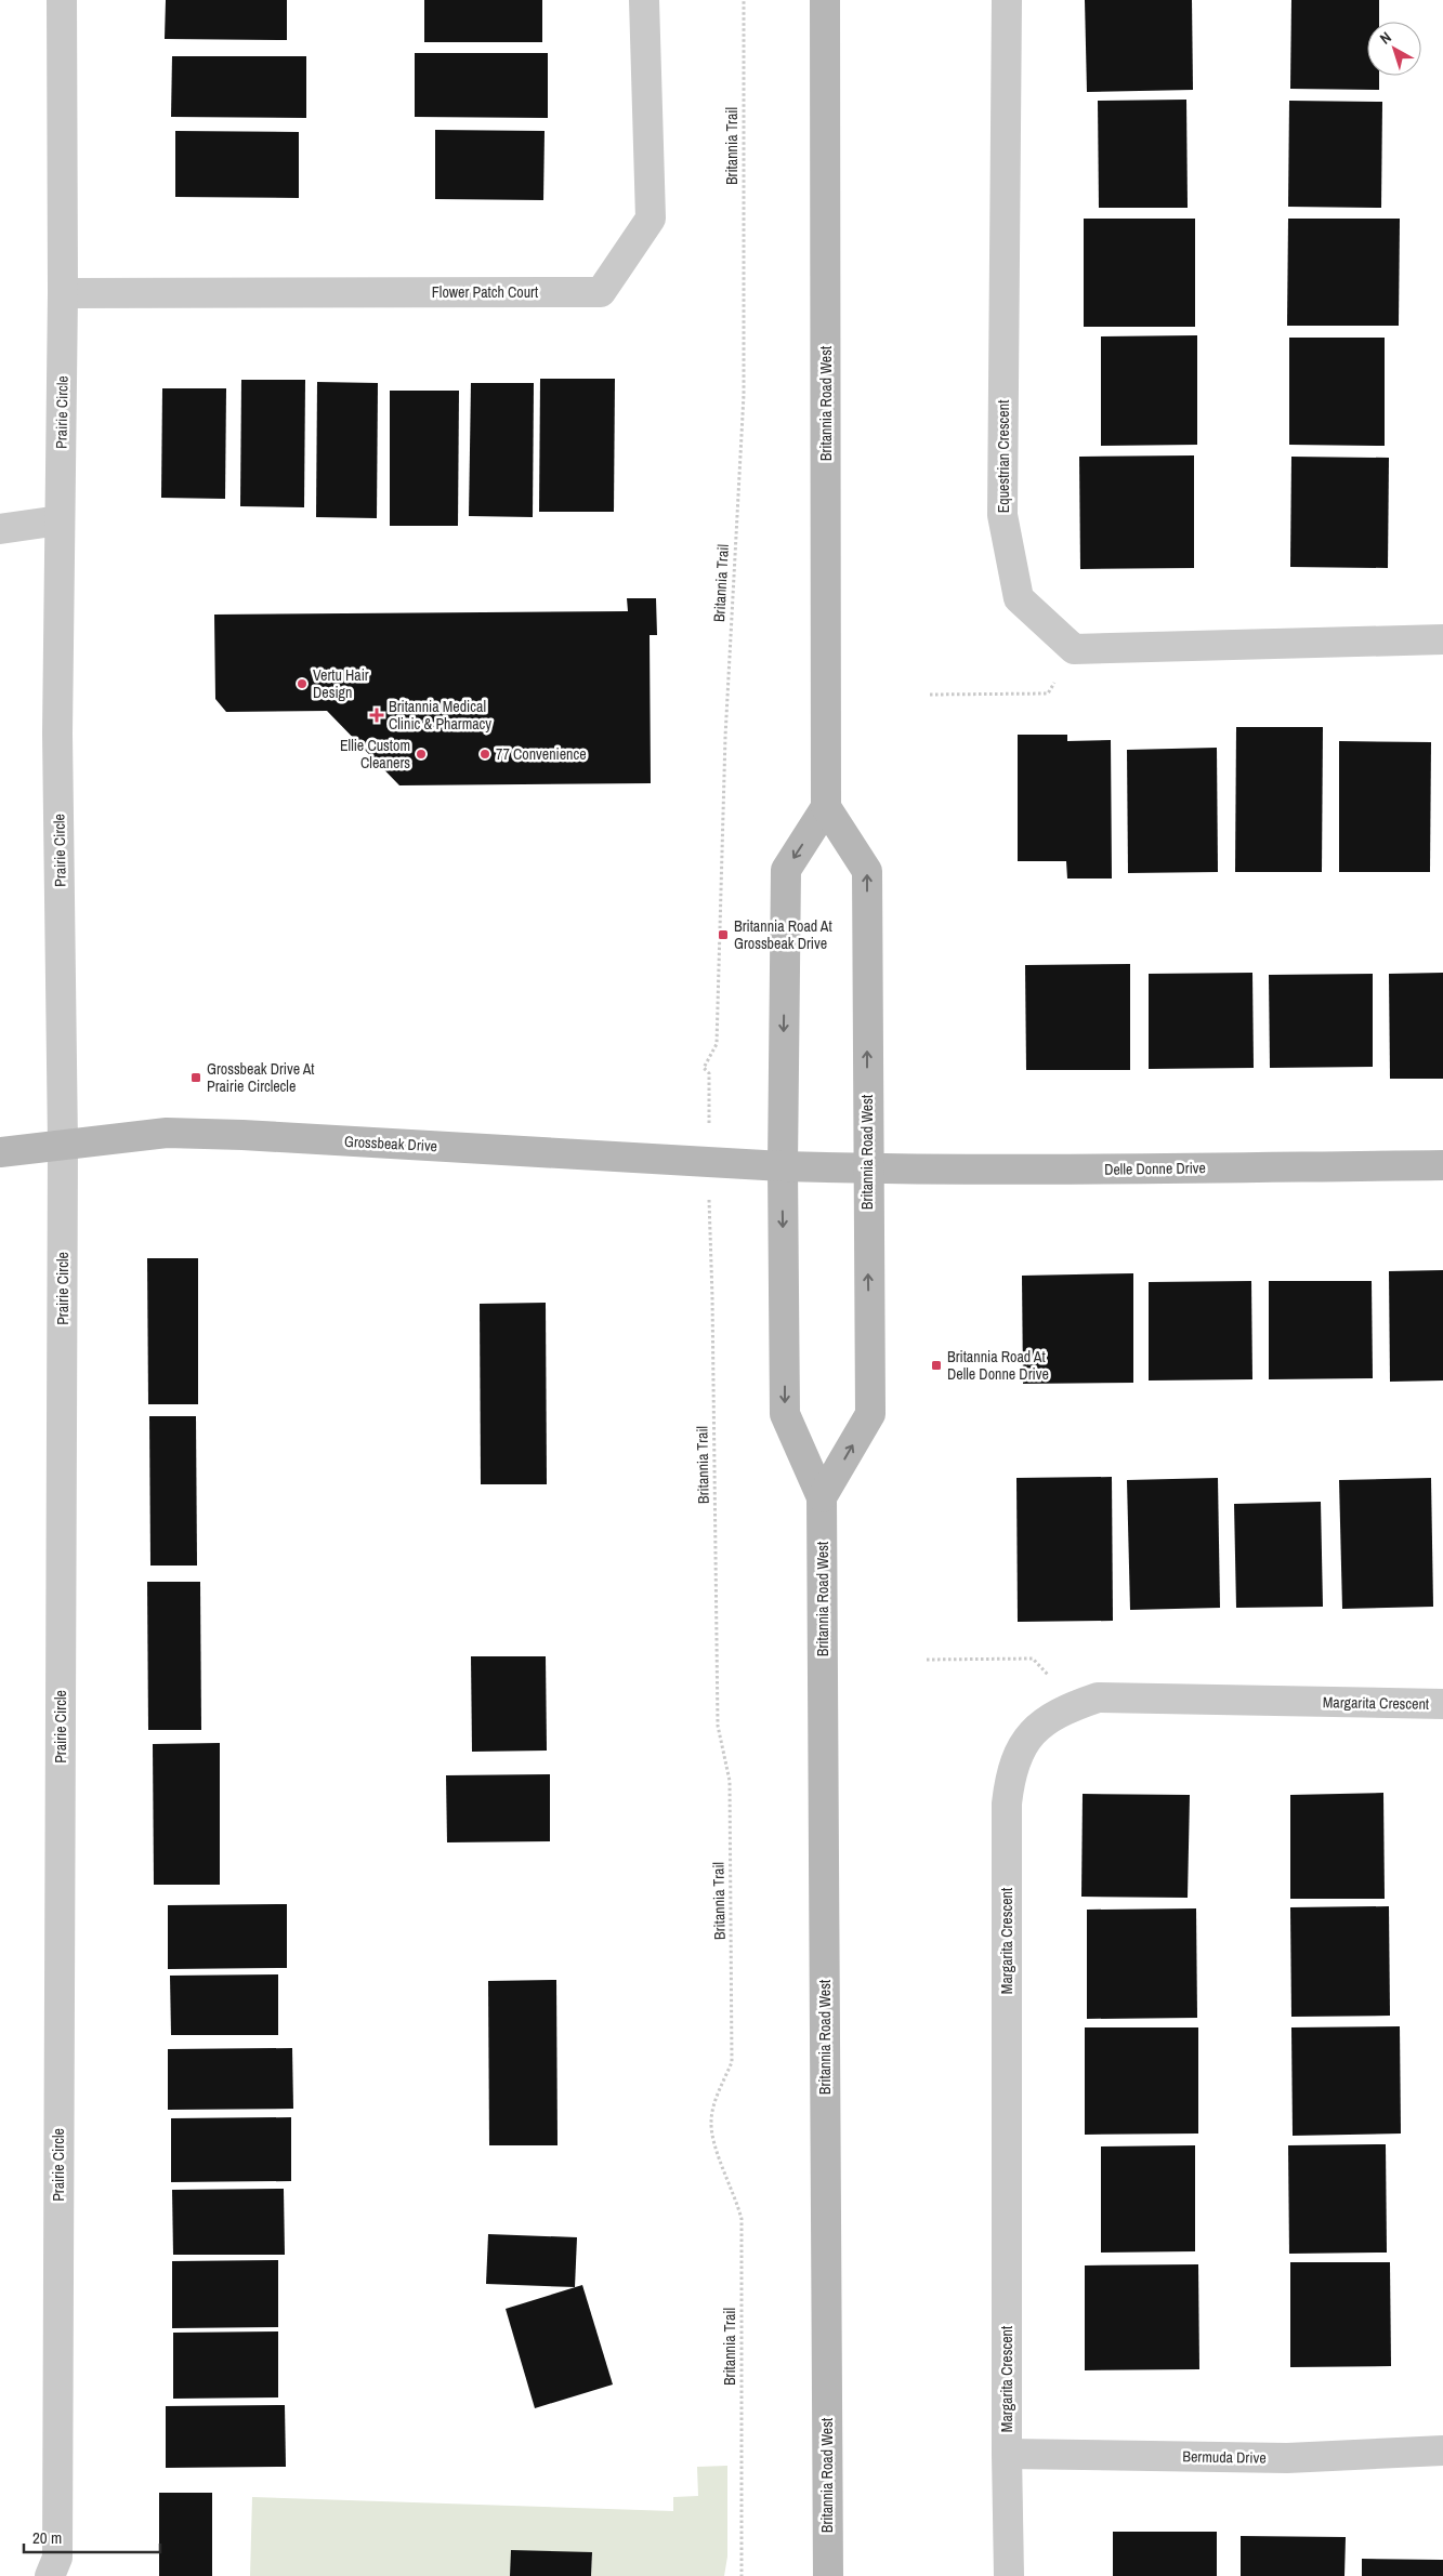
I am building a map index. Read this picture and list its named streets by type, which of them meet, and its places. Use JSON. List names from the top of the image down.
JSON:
{
  "streets": {
    "main road": ["Britannia Road West", "Grossbeak Drive", "Delle Donne Drive"],
    "street": [
      "Flower Patch Court",
      "Prairie Circle",
      "Equestrian Crescent",
      "Margarita Crescent",
      "Bermuda Drive"
    ],
    "path": ["Britannia Trail"]
  },
  "crossings": [
    ["Britannia Trail", "Grossbeak Drive"],
    ["Flower Patch Court", "Prairie Circle"],
    ["Britannia Road West", "Grossbeak Drive"],
    ["Britannia Road West", "Delle Donne Drive"],
    ["Prairie Circle", "Grossbeak Drive"],
    ["Grossbeak Drive", "Delle Donne Drive"],
    ["Margarita Crescent", "Bermuda Drive"]
  ],
  "places": {
    "other": ["Vertu Hair Design", "Ellie Custom Cleaners", "77 Convenience"],
    "health": ["Britannia Medical Clinic & Pharmacy"],
    "transit": ["Britannia Road At Grossbeak Drive", "Grossbeak Drive At Prairie Circlecle", "Britannia Road At Delle Donne Drive"]
  },
  "scale_bar": "20 m",
  "north": "top left"
}
